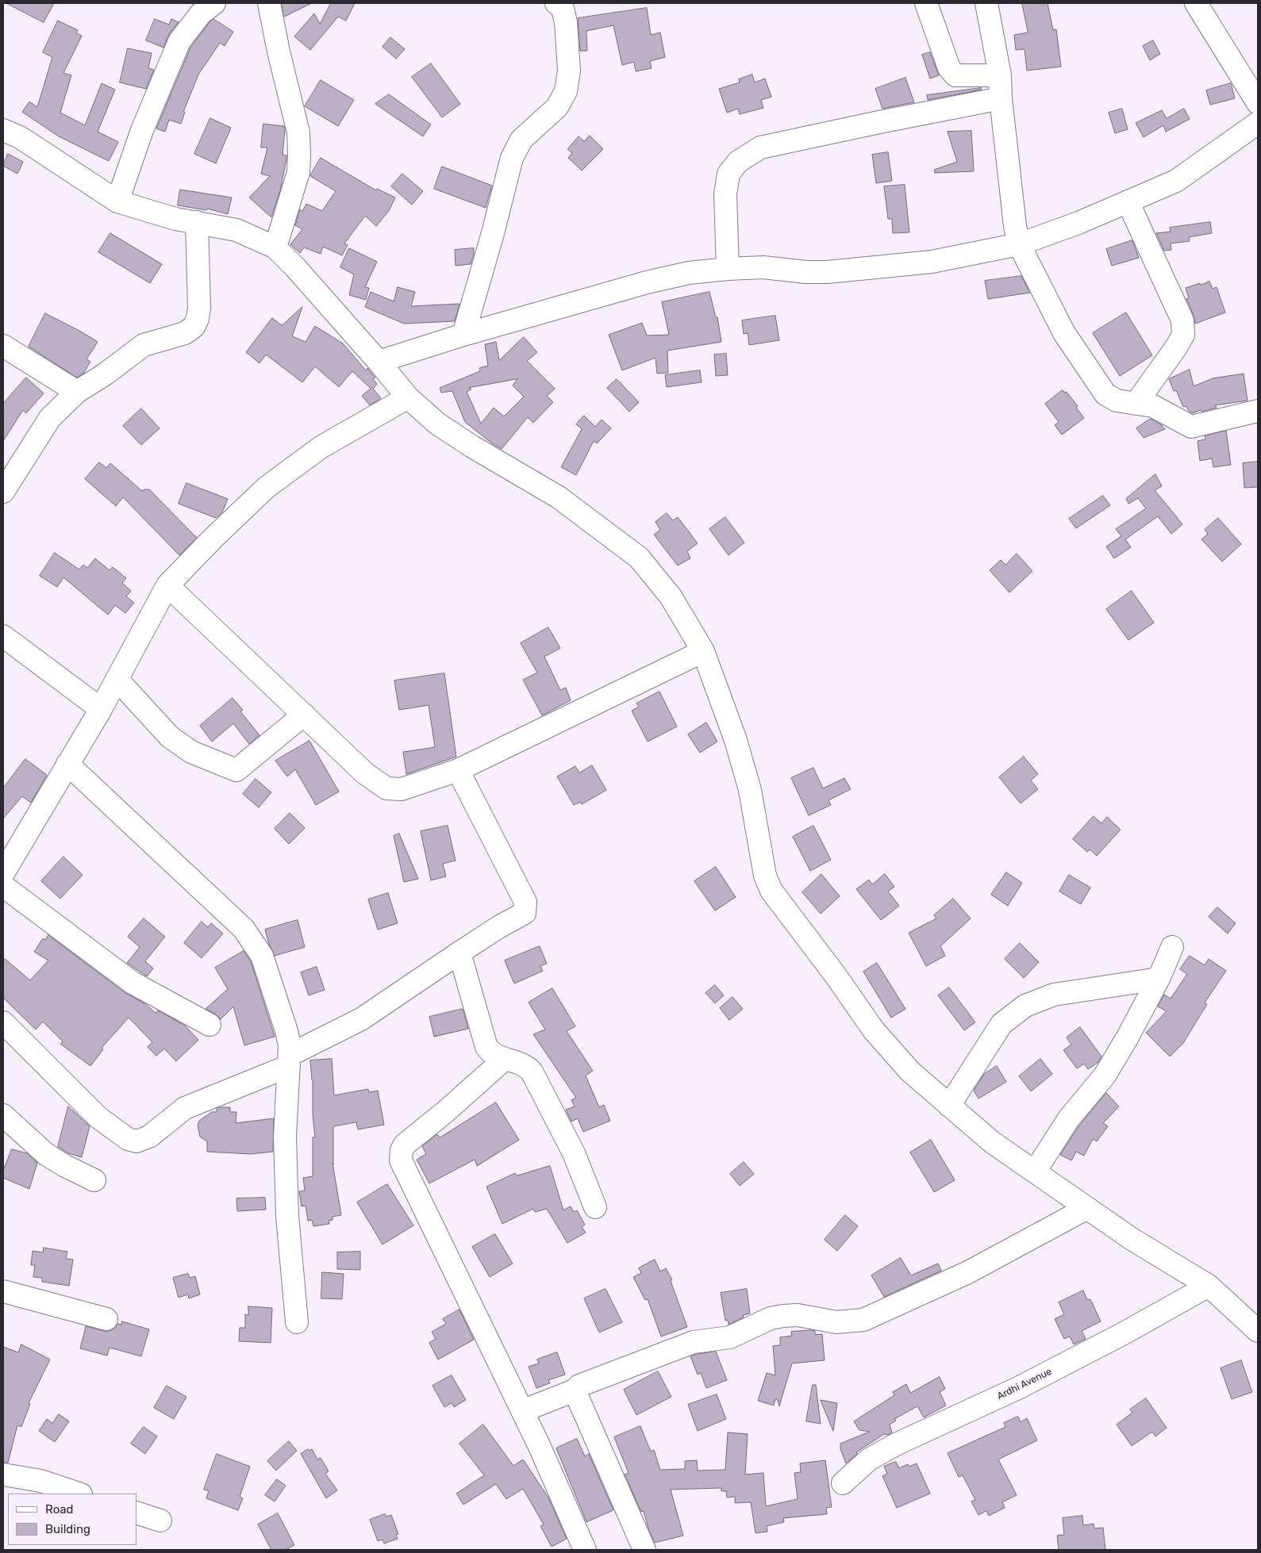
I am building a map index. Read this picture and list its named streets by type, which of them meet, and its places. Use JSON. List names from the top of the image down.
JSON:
{
  "streets": {
    "street": ["Ardhi Avenue"]
  },
  "legend": ["Road", "Building"]
}
